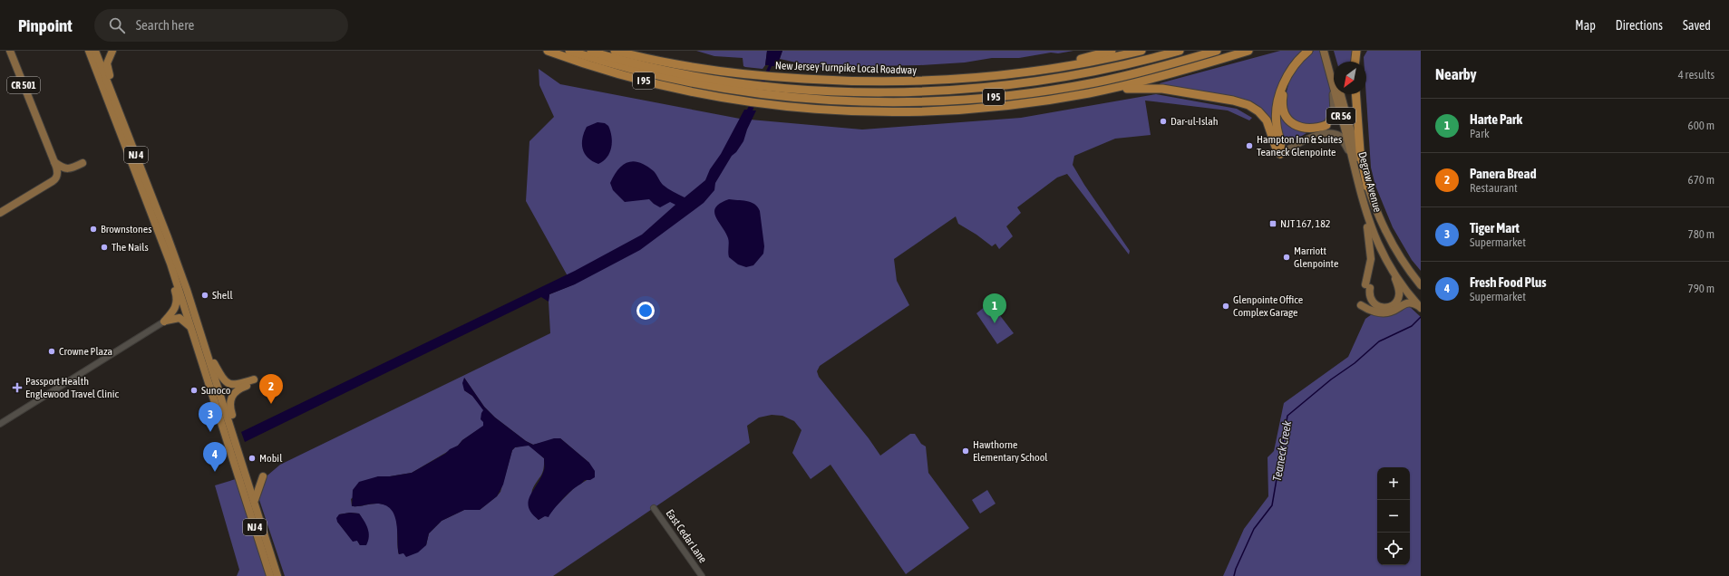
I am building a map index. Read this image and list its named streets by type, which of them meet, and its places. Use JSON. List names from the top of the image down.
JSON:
{
  "streets": {
    "highway": ["New Jersey Turnpike Local Roadway", "I 95", "NJ 4"],
    "main road": ["CR 501", "CR 56", "Degraw Avenue"],
    "street": ["East Cedar Lane"]
  },
  "water": ["Teaneck Creek"],
  "places": {
    "other": [
      "Dar-ul-Islah",
      "Hampton Inn & Suites Teaneck Glenpointe",
      "Brownstones",
      "The Nails",
      "Marriott Glenpointe",
      "Shell",
      "Glenpointe Office Complex Garage",
      "Crowne Plaza",
      "Sunoco",
      "Hawthorne Elementary School",
      "Mobil"
    ],
    "transit": ["NJT 167, 182"],
    "health": ["Passport Health Englewood Travel Clinic"]
  },
  "north": "bottom left",
  "page": {
    "header": "Pinpoint",
    "search": "Search here",
    "nav": ["Map", "Directions", "Saved"],
    "heading": ["Nearby", "4 results"],
    "list": [
      {
        "mark": "1",
        "name": "Harte Park",
        "note": "Park",
        "value": "600 m"
      },
      {
        "mark": "2",
        "name": "Panera Bread",
        "note": "Restaurant",
        "value": "670 m"
      },
      {
        "mark": "3",
        "name": "Tiger Mart",
        "note": "Supermarket",
        "value": "780 m"
      },
      {
        "mark": "4",
        "name": "Fresh Food Plus",
        "note": "Supermarket",
        "value": "790 m"
      }
    ],
    "pins": [
      "1",
      "2",
      "3",
      "4"
    ],
    "map_buttons": ["+", "−"]
  }
}
